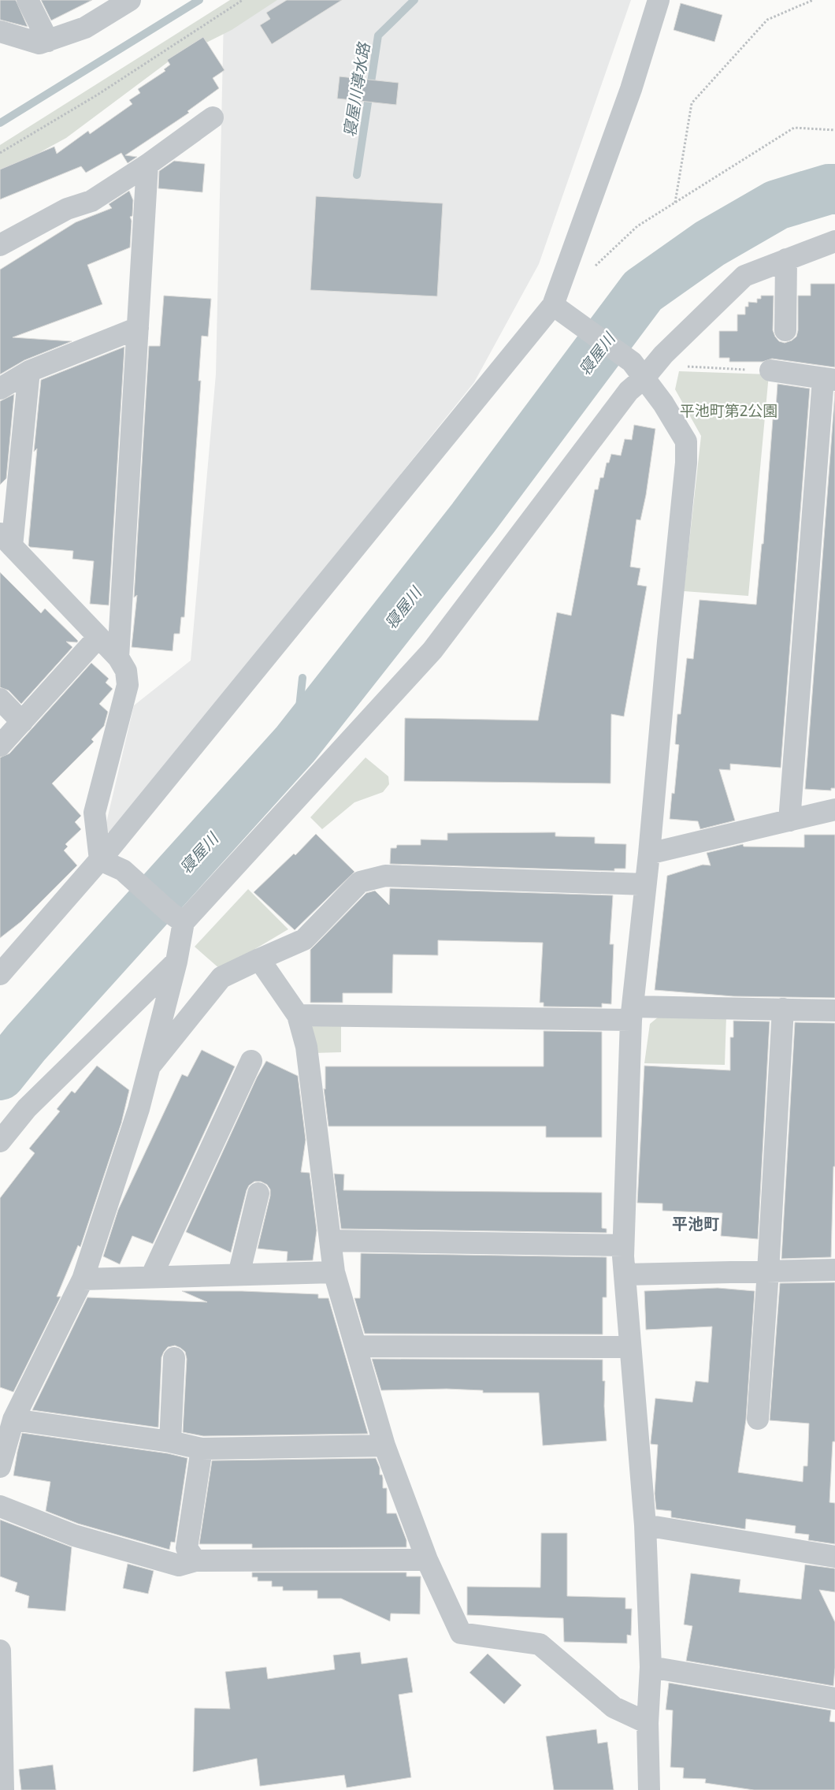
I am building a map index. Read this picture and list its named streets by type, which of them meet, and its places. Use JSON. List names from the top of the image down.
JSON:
{
  "districts": ["平池町"],
  "water": ["寝屋川導水路", "寝屋川"],
  "parks": ["平池町第2公園"]
}
